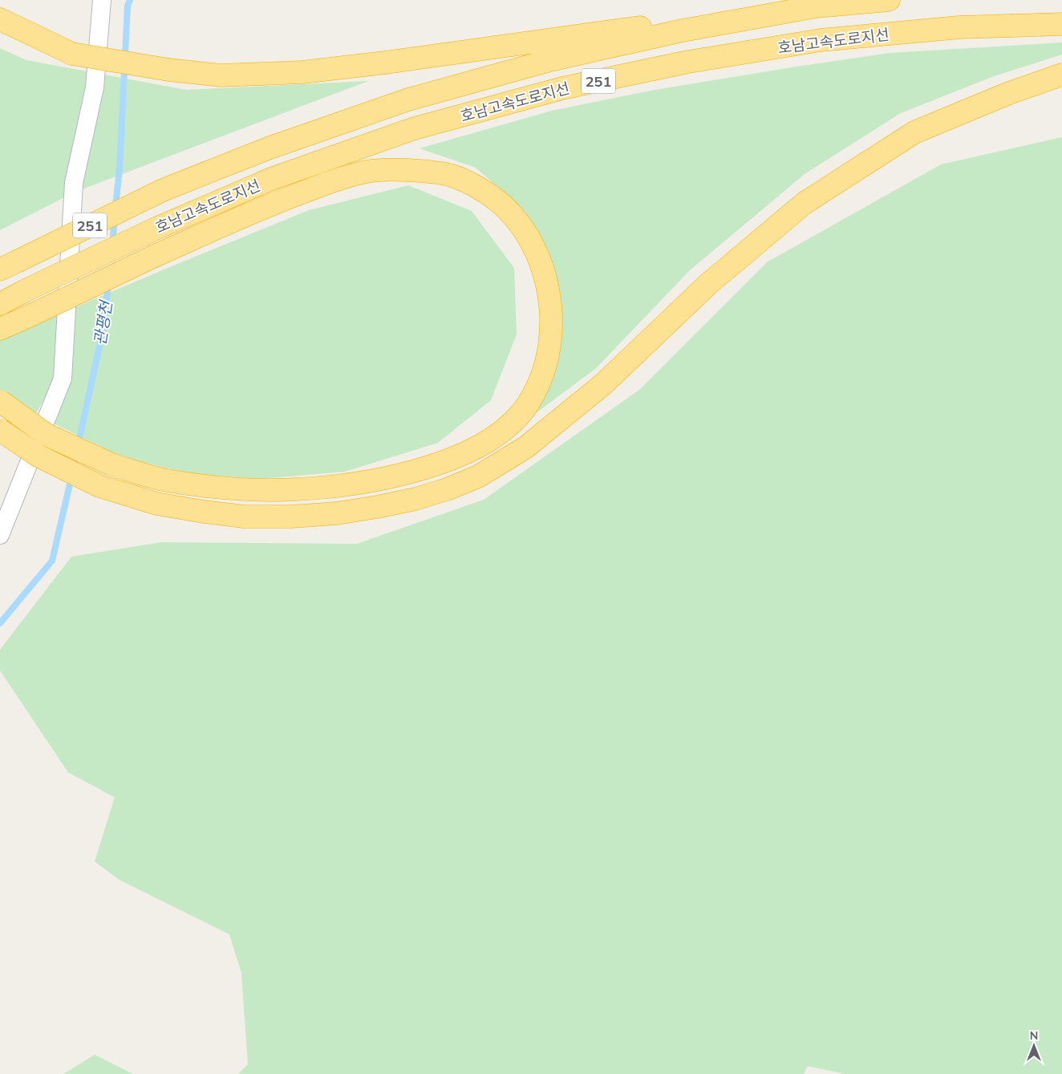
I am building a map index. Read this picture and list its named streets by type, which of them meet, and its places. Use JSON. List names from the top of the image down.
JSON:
{
  "streets": {
    "highway": ["호남고속도로지선", "251"]
  },
  "water": ["관평천"],
  "north": "top"
}
